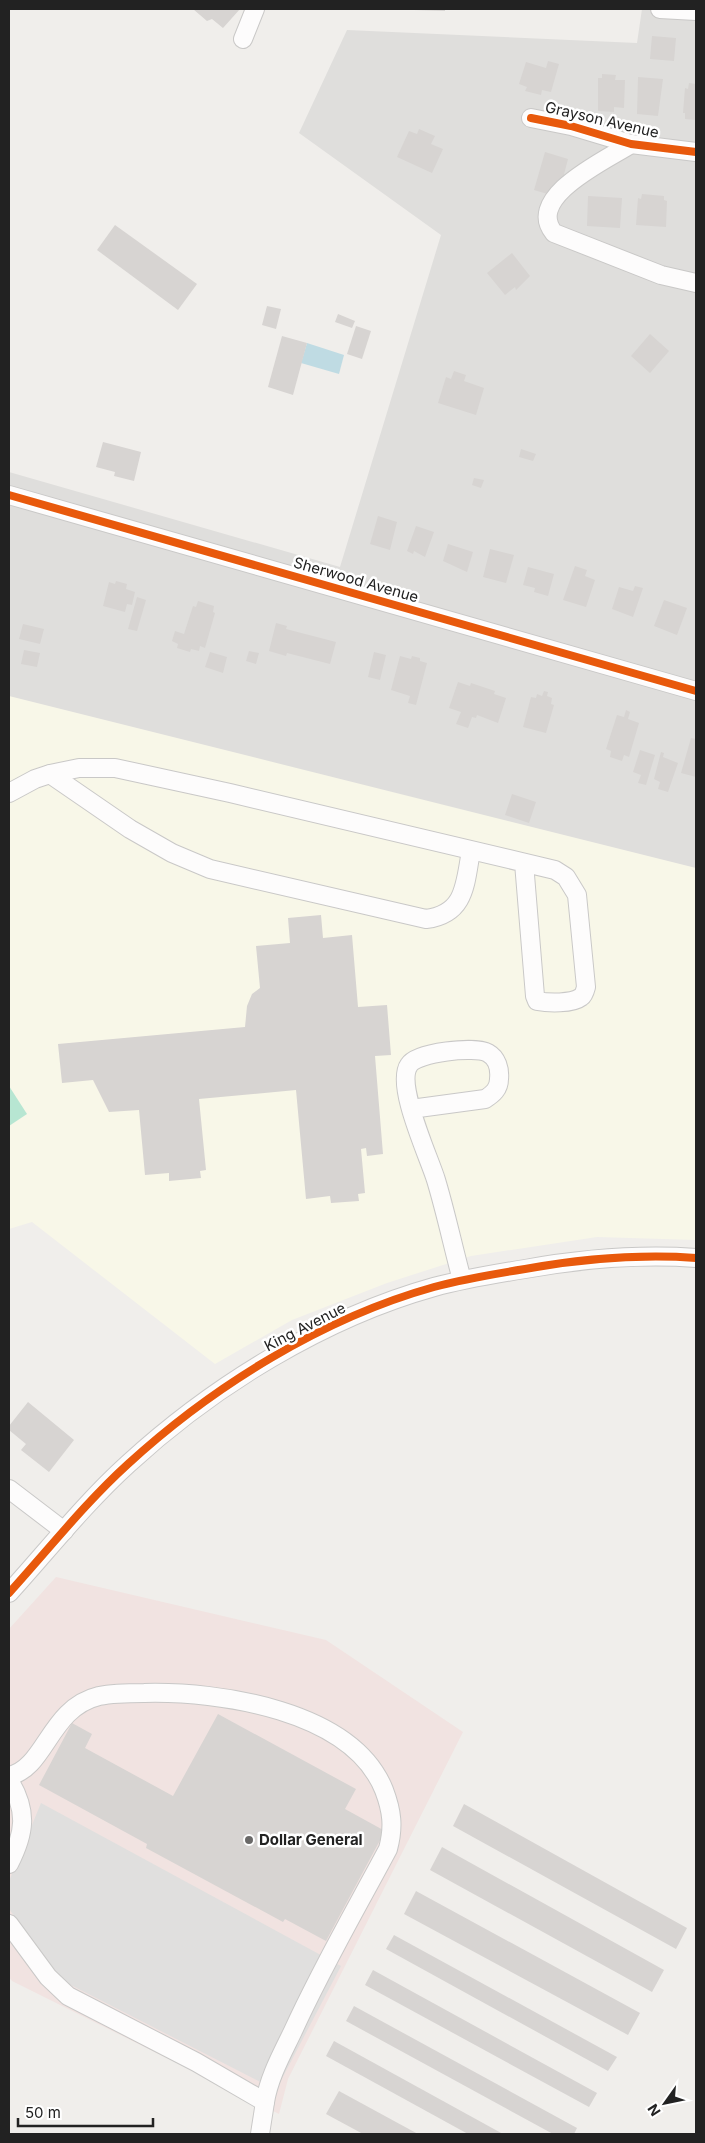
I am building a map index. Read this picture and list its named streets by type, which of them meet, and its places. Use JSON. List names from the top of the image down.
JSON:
{
  "streets": {
    "street": ["Grayson Avenue", "Sherwood Avenue", "King Avenue"]
  },
  "places": ["Dollar General"],
  "scale_bar": "50 m",
  "north": "bottom left"
}
